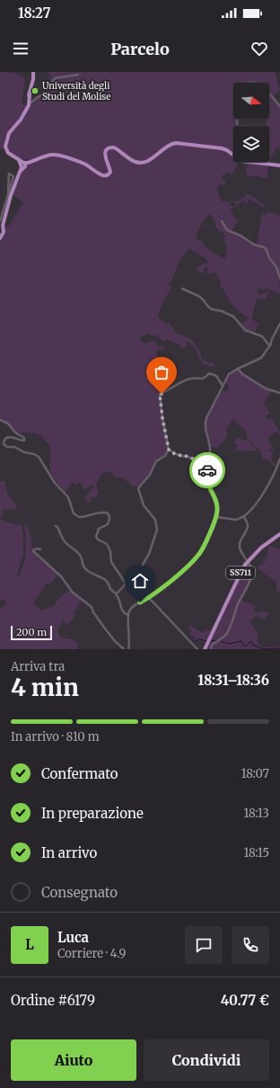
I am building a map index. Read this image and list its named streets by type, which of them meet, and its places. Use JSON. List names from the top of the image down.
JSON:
{
  "streets": {
    "main road": ["SS711"]
  },
  "places": ["Università degli Studi del Molise"],
  "scale_bar": "200 m",
  "north": "right",
  "page": {
    "status": "18:27",
    "header": "Parcelo",
    "scale": "200 m",
    "heading": ["4 min", "Arriva tra", "18:31–18:36"],
    "panel": [
      "Luca",
      "Corriere · 4.9",
      "Ordine #6179",
      "40.77 €"
    ],
    "bar": "In arrivo · 810 m",
    "list": [
      ["Confermato", "18:07"],
      ["In preparazione", "18:13"],
      ["In arrivo", "18:15"],
      "Consegnato"
    ],
    "round": "L",
    "buttons": ["Aiuto", "Condividi"]
  }
}
